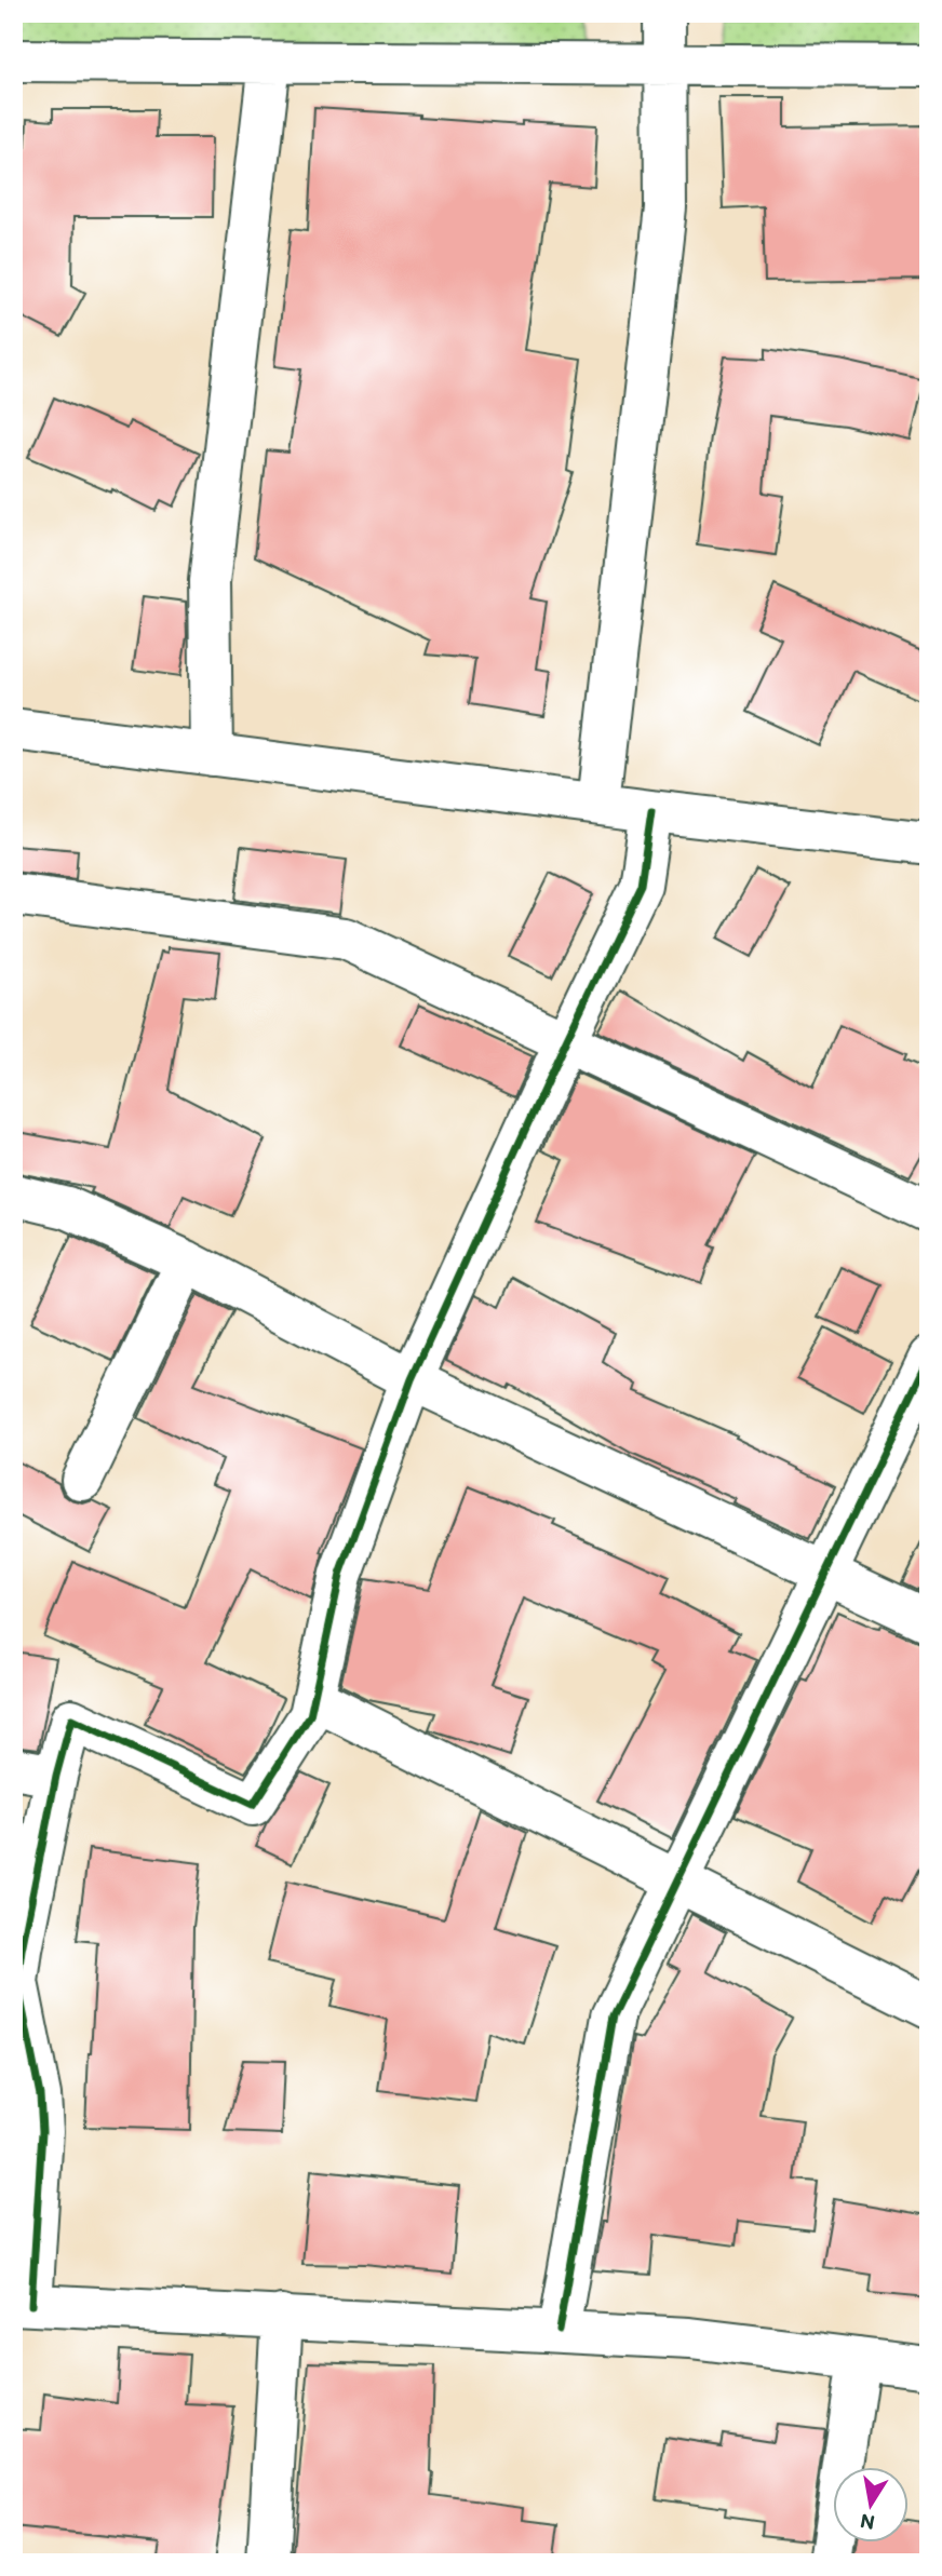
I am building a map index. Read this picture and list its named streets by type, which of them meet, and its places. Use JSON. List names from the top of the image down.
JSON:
{
  "north": "bottom"
}
